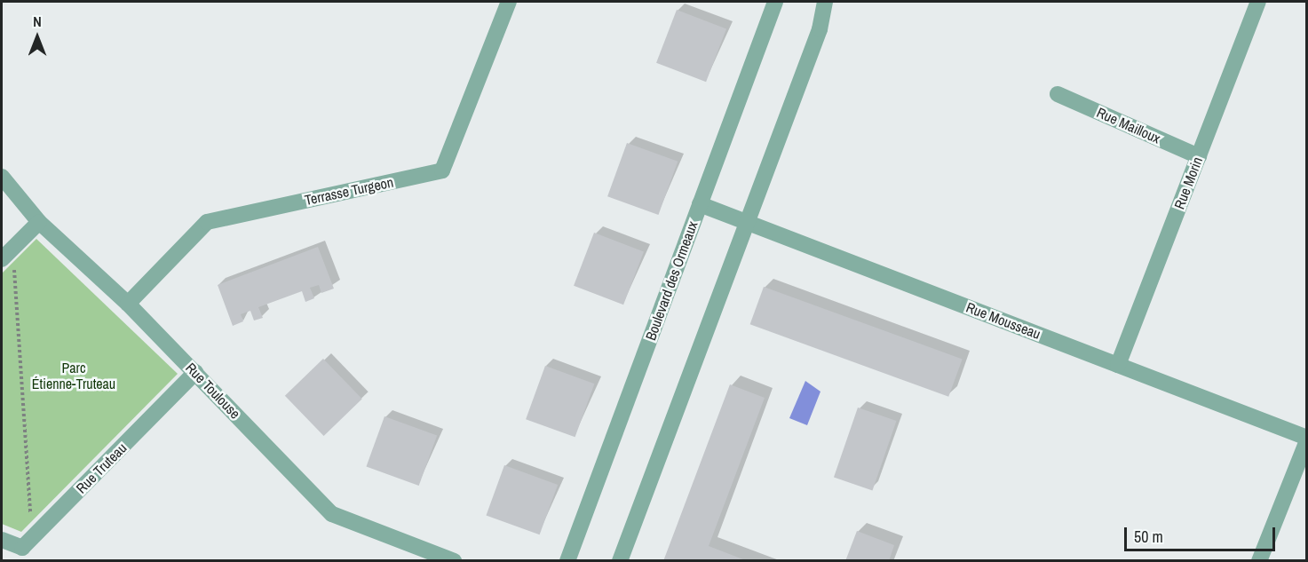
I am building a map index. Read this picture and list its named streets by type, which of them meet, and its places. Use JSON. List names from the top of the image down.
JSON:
{
  "streets": {
    "street": [
      "Rue Mailloux",
      "Rue Morin",
      "Terrasse Turgeon",
      "Boulevard des Ormeaux",
      "Rue Mousseau",
      "Rue Toulouse",
      "Rue Truteau"
    ]
  },
  "crossings": [
    ["Rue Mailloux", "Rue Morin"],
    ["Rue Morin", "Rue Mousseau"],
    ["Terrasse Turgeon", "Rue Toulouse"],
    ["Boulevard des Ormeaux", "Rue Mousseau"],
    ["Rue Toulouse", "Rue Truteau"]
  ],
  "parks": ["Parc Étienne-Truteau"],
  "scale_bar": "50 m",
  "north": "top"
}
